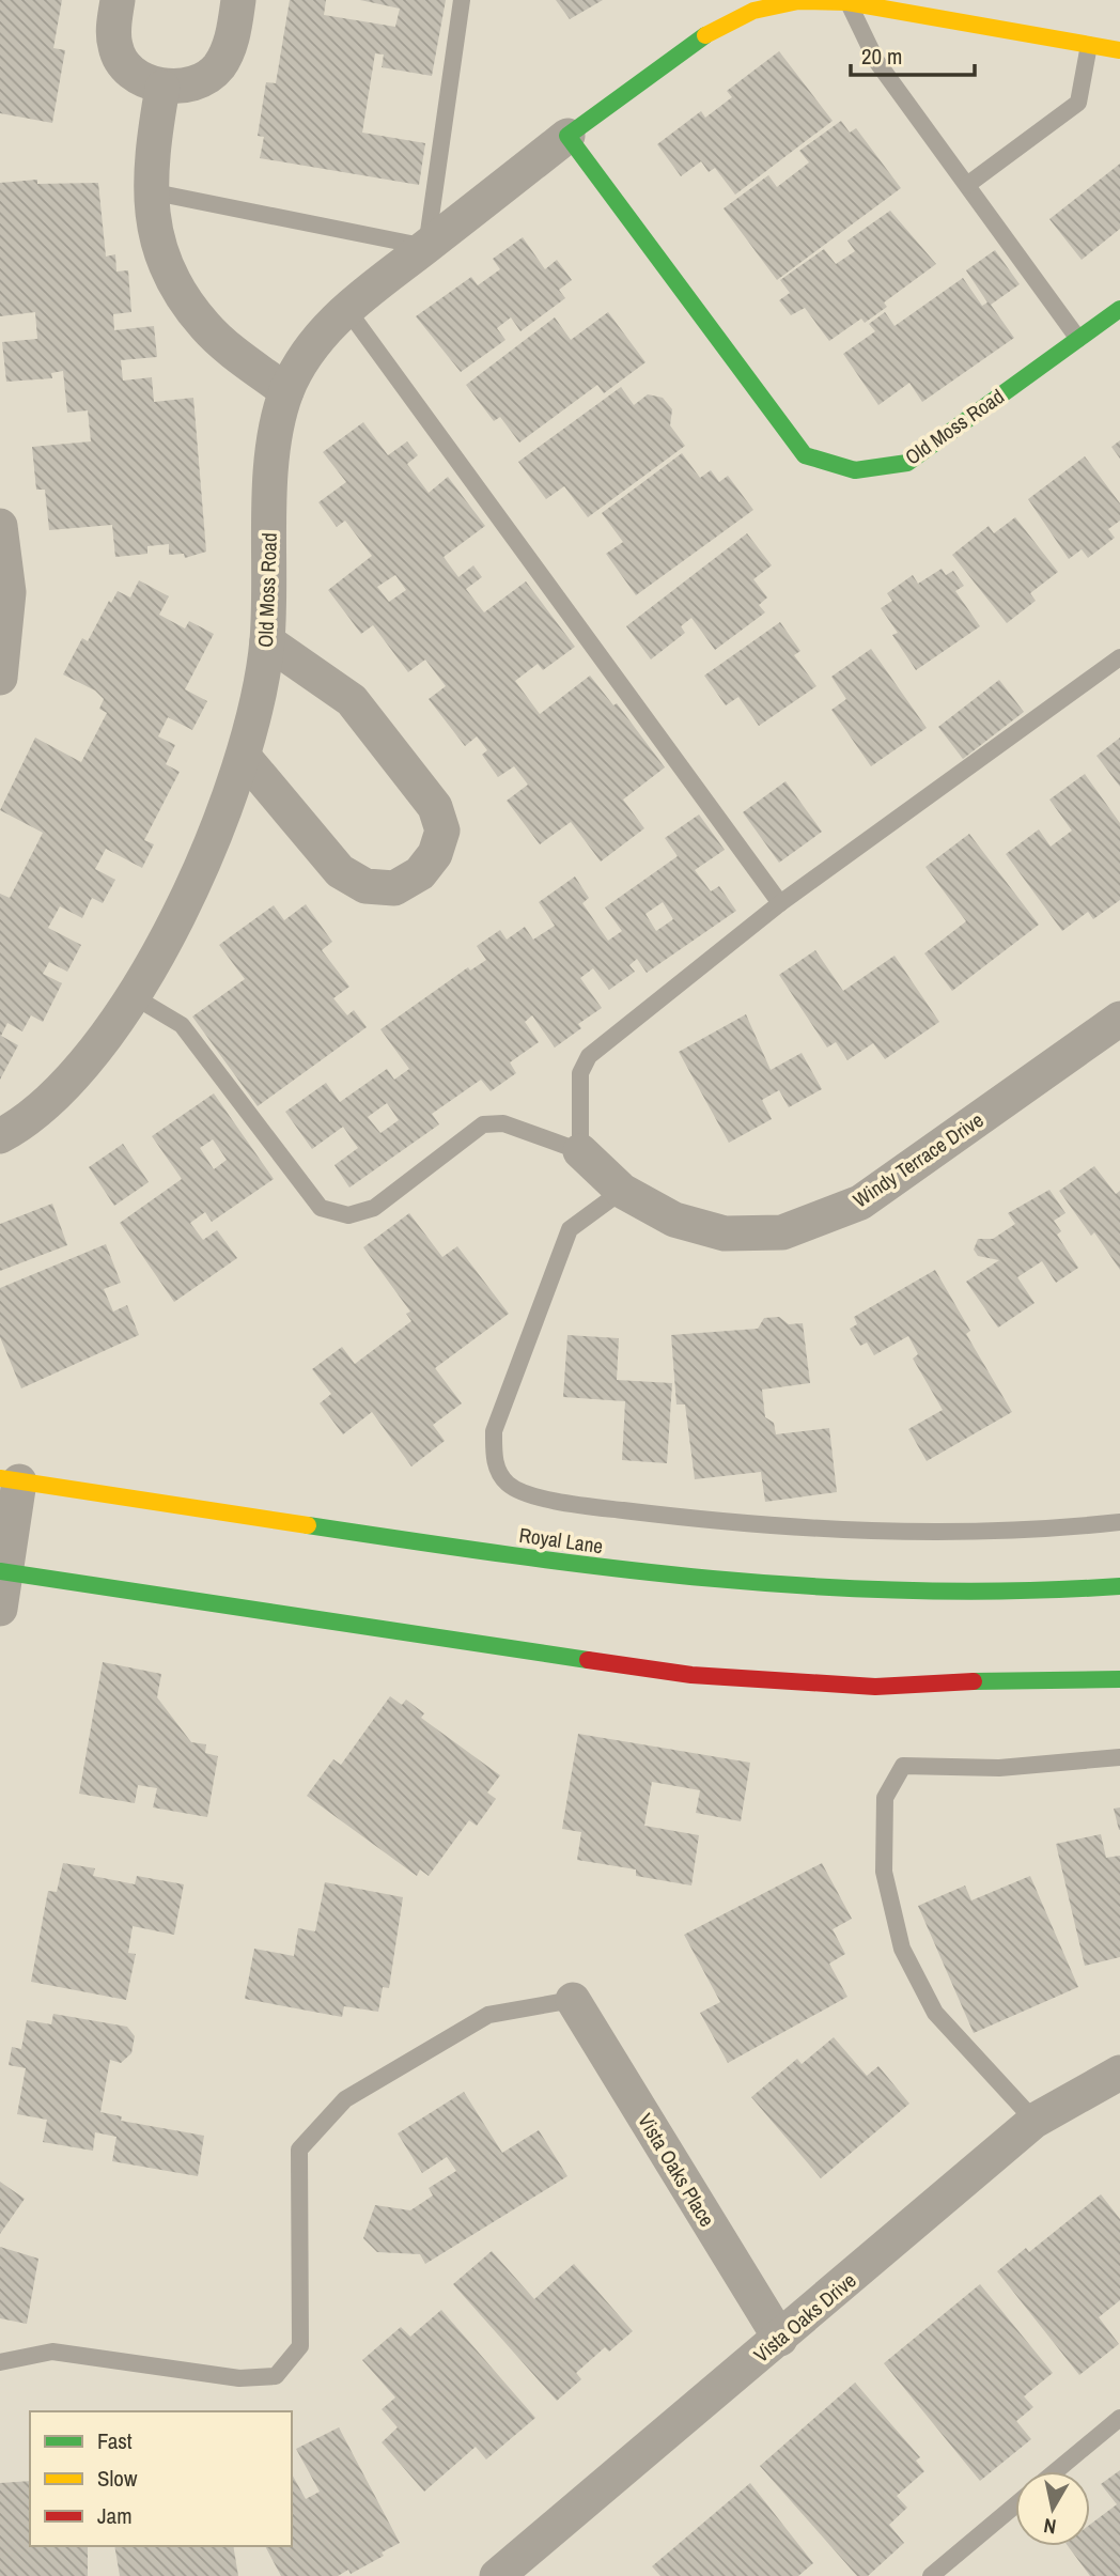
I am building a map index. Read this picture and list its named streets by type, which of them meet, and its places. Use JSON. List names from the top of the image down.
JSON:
{
  "streets": {
    "main road": ["Old Moss Road", "Royal Lane"],
    "street": ["Windy Terrace Drive", "Vista Oaks Place", "Vista Oaks Drive"]
  },
  "crossings": [
    ["Vista Oaks Place", "Vista Oaks Drive"]
  ],
  "legend": ["Fast", "Slow", "Jam"],
  "scale_bar": "20 m",
  "north": "bottom"
}
